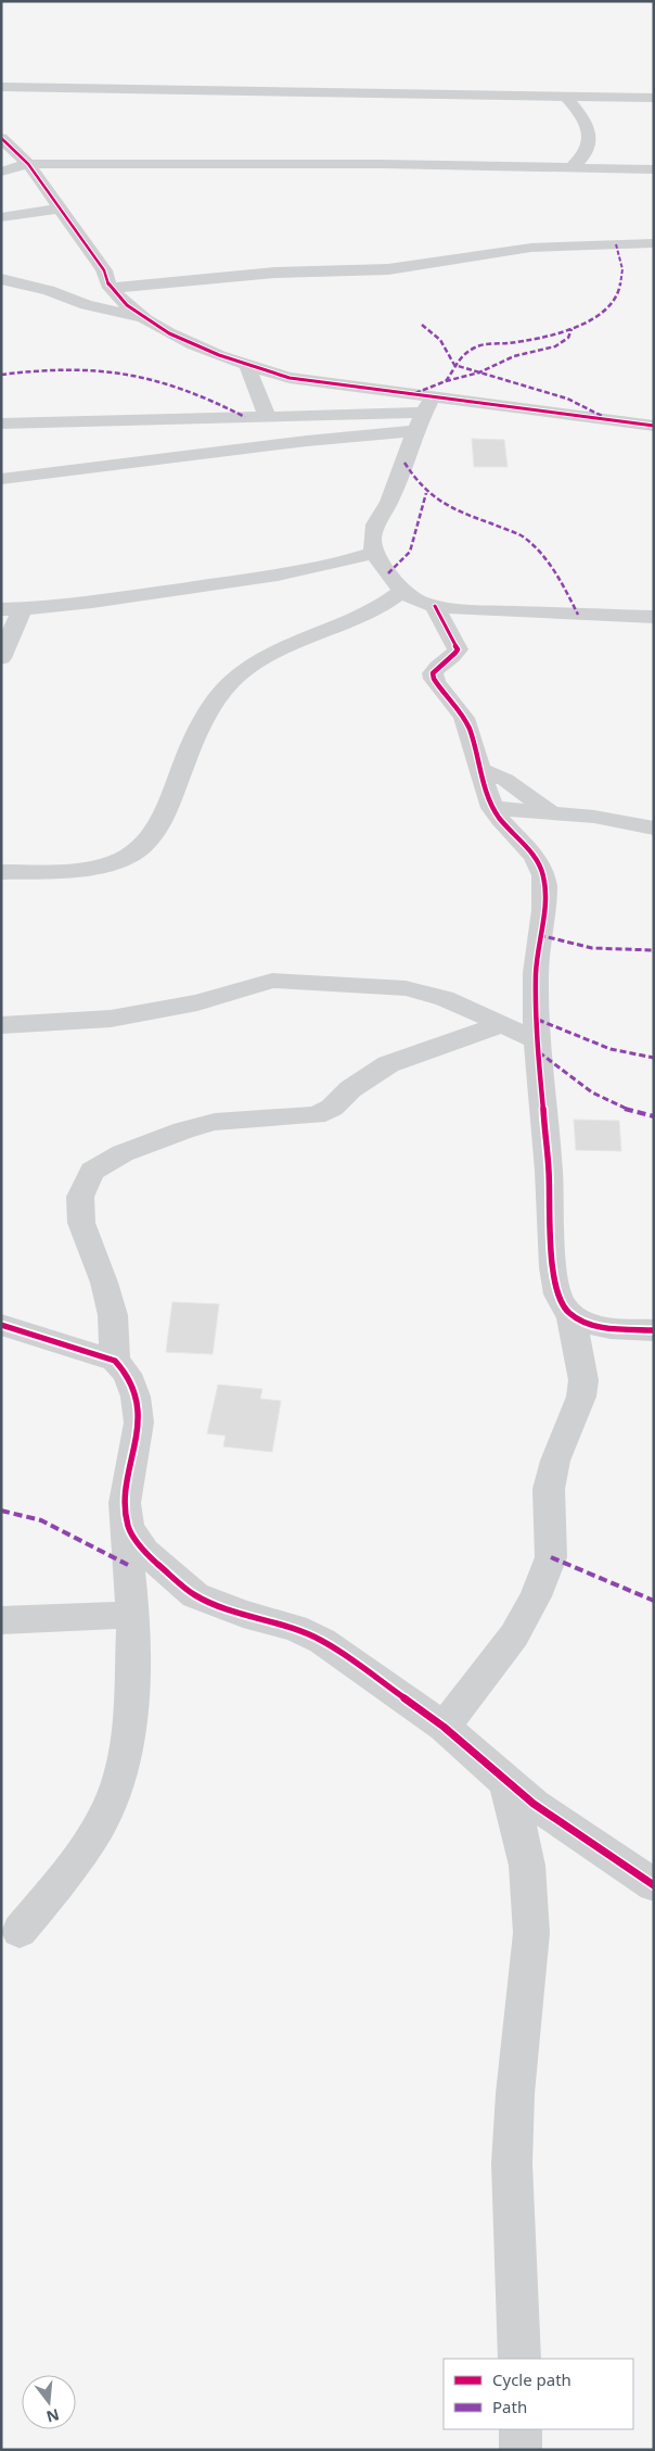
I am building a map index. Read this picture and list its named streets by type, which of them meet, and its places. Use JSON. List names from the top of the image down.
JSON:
{
  "legend": ["Cycle path", "Path"],
  "north": "bottom"
}
